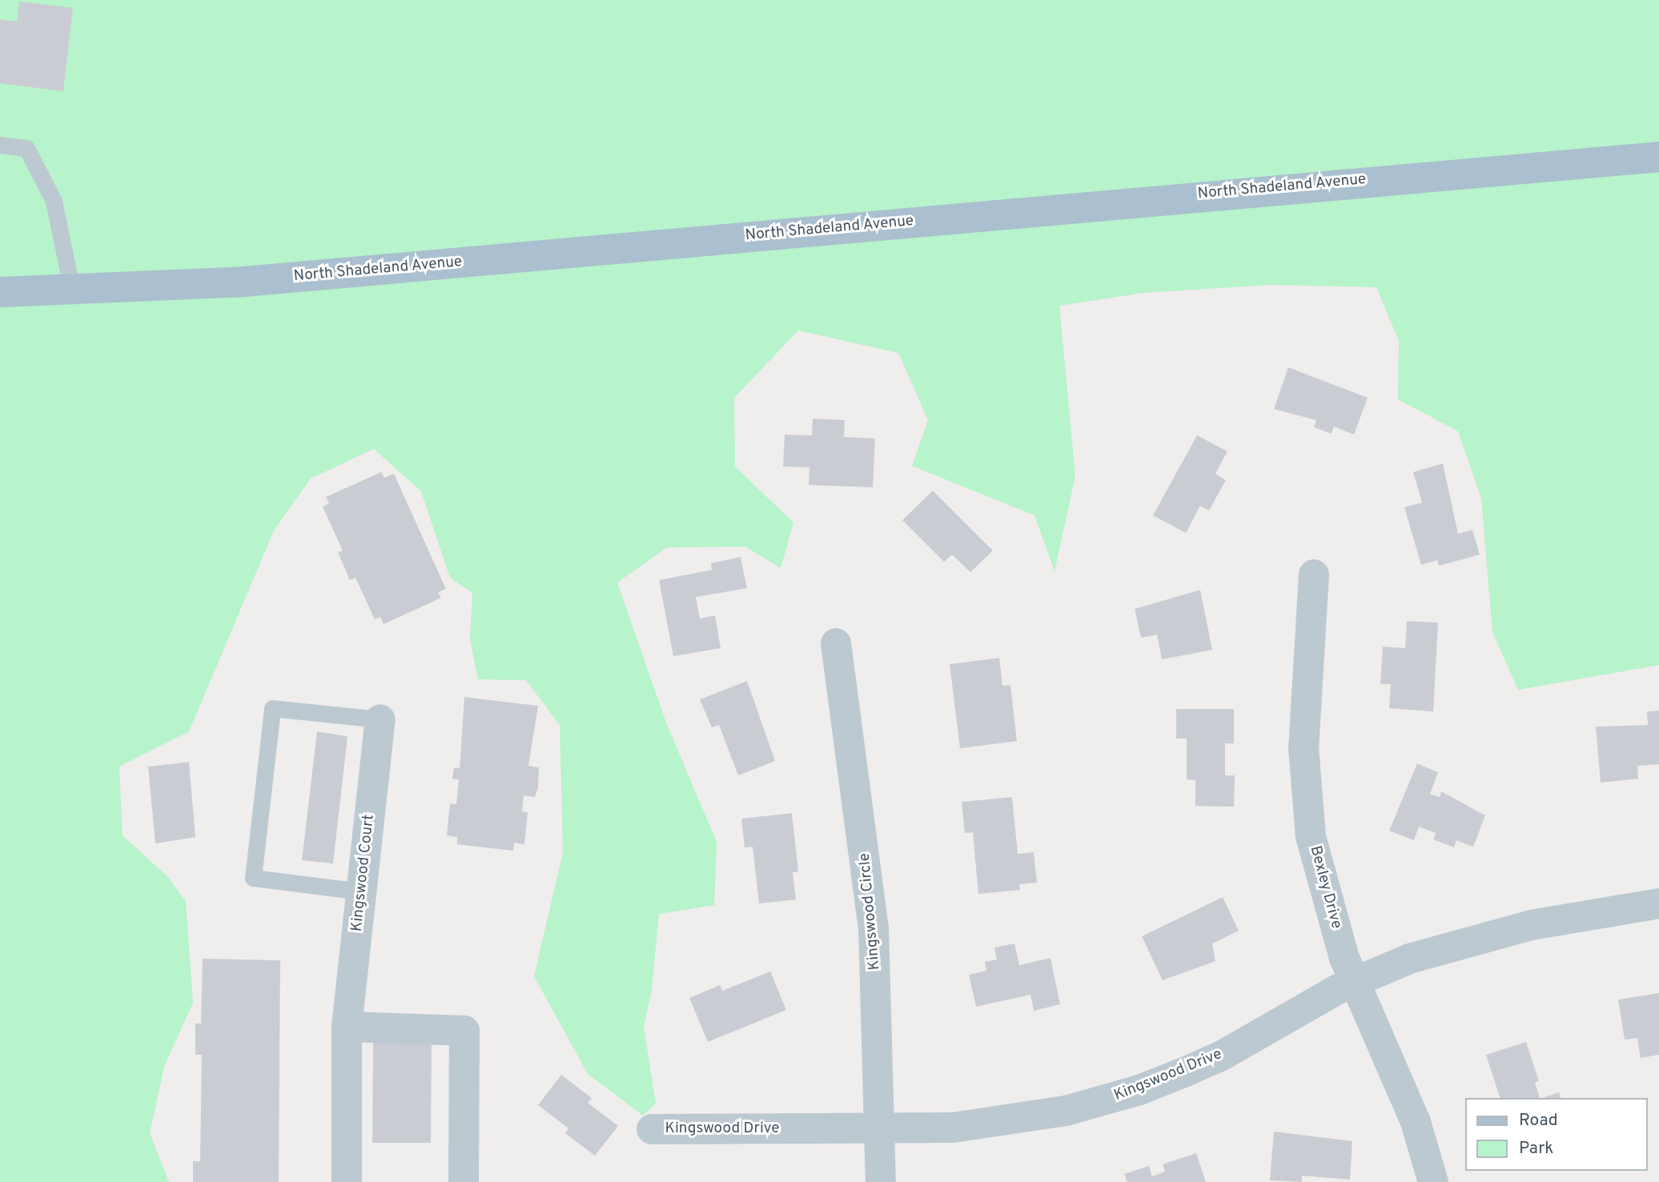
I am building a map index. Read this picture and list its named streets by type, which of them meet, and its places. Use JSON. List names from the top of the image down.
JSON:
{
  "streets": {
    "main road": ["North Shadeland Avenue"],
    "street": [
      "Kingswood Court",
      "Bexley Drive",
      "Kingswood Circle",
      "Kingswood Drive"
    ]
  },
  "crossings": [
    ["Bexley Drive", "Kingswood Drive"],
    ["Kingswood Circle", "Kingswood Drive"]
  ],
  "legend": ["Road", "Park"]
}
